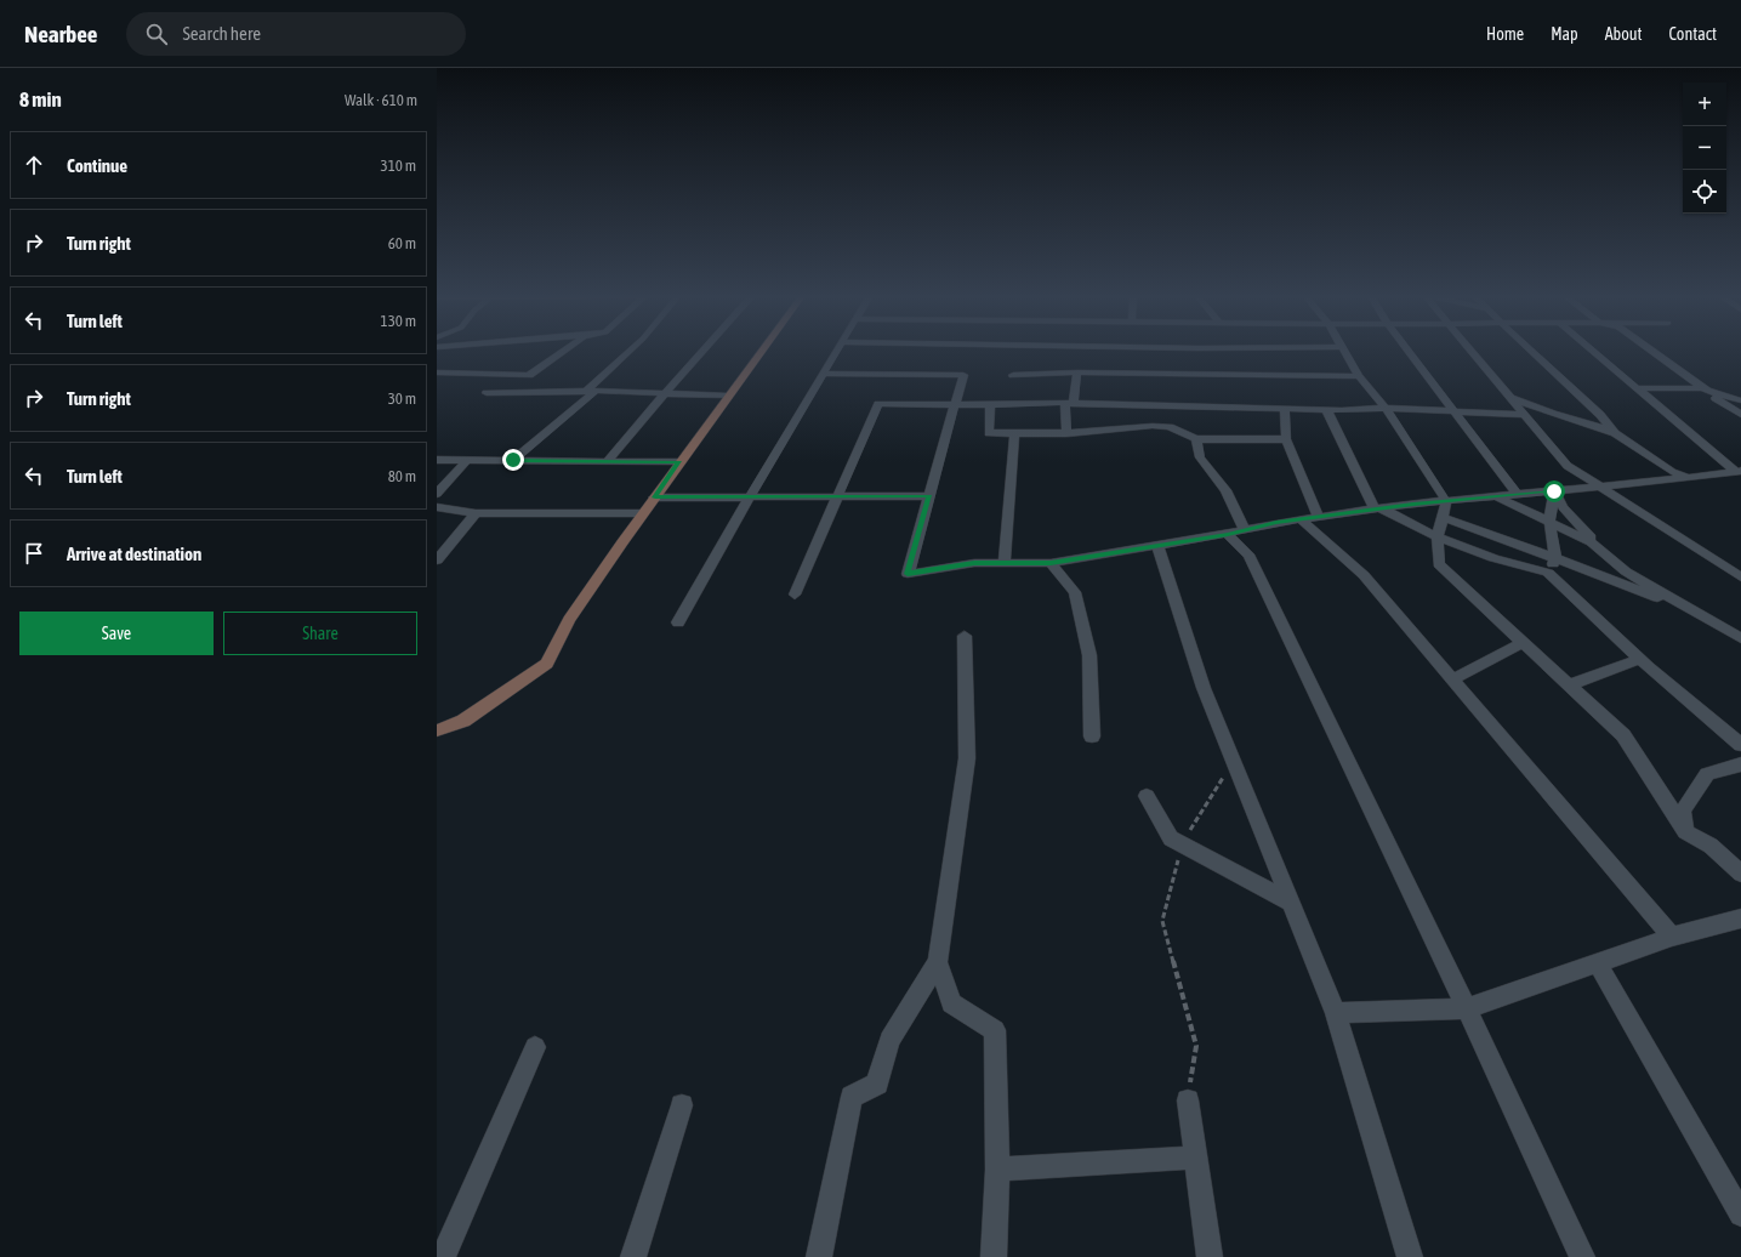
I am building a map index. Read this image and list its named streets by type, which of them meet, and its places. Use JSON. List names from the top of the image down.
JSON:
{
  "page": {
    "header": "Nearbee",
    "search": "Search here",
    "nav": [
      "Home",
      "Map",
      "About",
      "Contact"
    ],
    "heading": ["8 min", "Walk · 610 m"],
    "map_buttons": ["+", "−"],
    "list": [
      ["Continue", "310 m"],
      ["Turn right", "60 m"],
      ["Turn left", "130 m"],
      ["Turn right", "30 m"],
      ["Turn left", "80 m"],
      "Arrive at destination"
    ],
    "buttons": ["Save", "Share"]
  }
}
